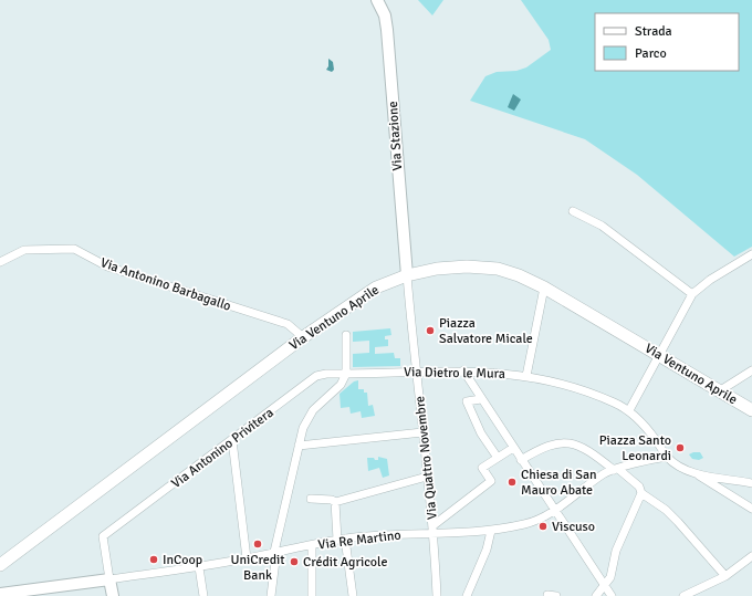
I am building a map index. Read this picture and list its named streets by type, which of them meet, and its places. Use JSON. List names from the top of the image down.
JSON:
{
  "streets": {
    "main road": ["Via Stazione", "Via Ventuno Aprile", "Via Re Martino"],
    "street": [
      "Via Antonino Barbagallo",
      "Via Dietro le Mura",
      "Via Antonino Privitera",
      "Via Quattro Novembre"
    ]
  },
  "crossings": [
    ["Via Stazione", "Via Ventuno Aprile"],
    ["Via Stazione", "Via Quattro Novembre"],
    ["Via Antonino Barbagallo", "Via Ventuno Aprile"],
    ["Via Ventuno Aprile", "Via Quattro Novembre"],
    ["Via Dietro le Mura", "Via Antonino Privitera"],
    ["Via Dietro le Mura", "Via Quattro Novembre"],
    ["Via Dietro le Mura", "Via Re Martino"],
    ["Via Antonino Privitera", "Via Re Martino"],
    ["Via Quattro Novembre", "Via Re Martino"]
  ],
  "places": [
    "Piazza Salvatore Micale",
    "Piazza Santo Leonardi",
    "Chiesa di San Mauro Abate",
    "Viscuso",
    "UniCredit Bank",
    "InCoop",
    "Crédit Agricole"
  ],
  "legend": ["Strada", "Parco"]
}
